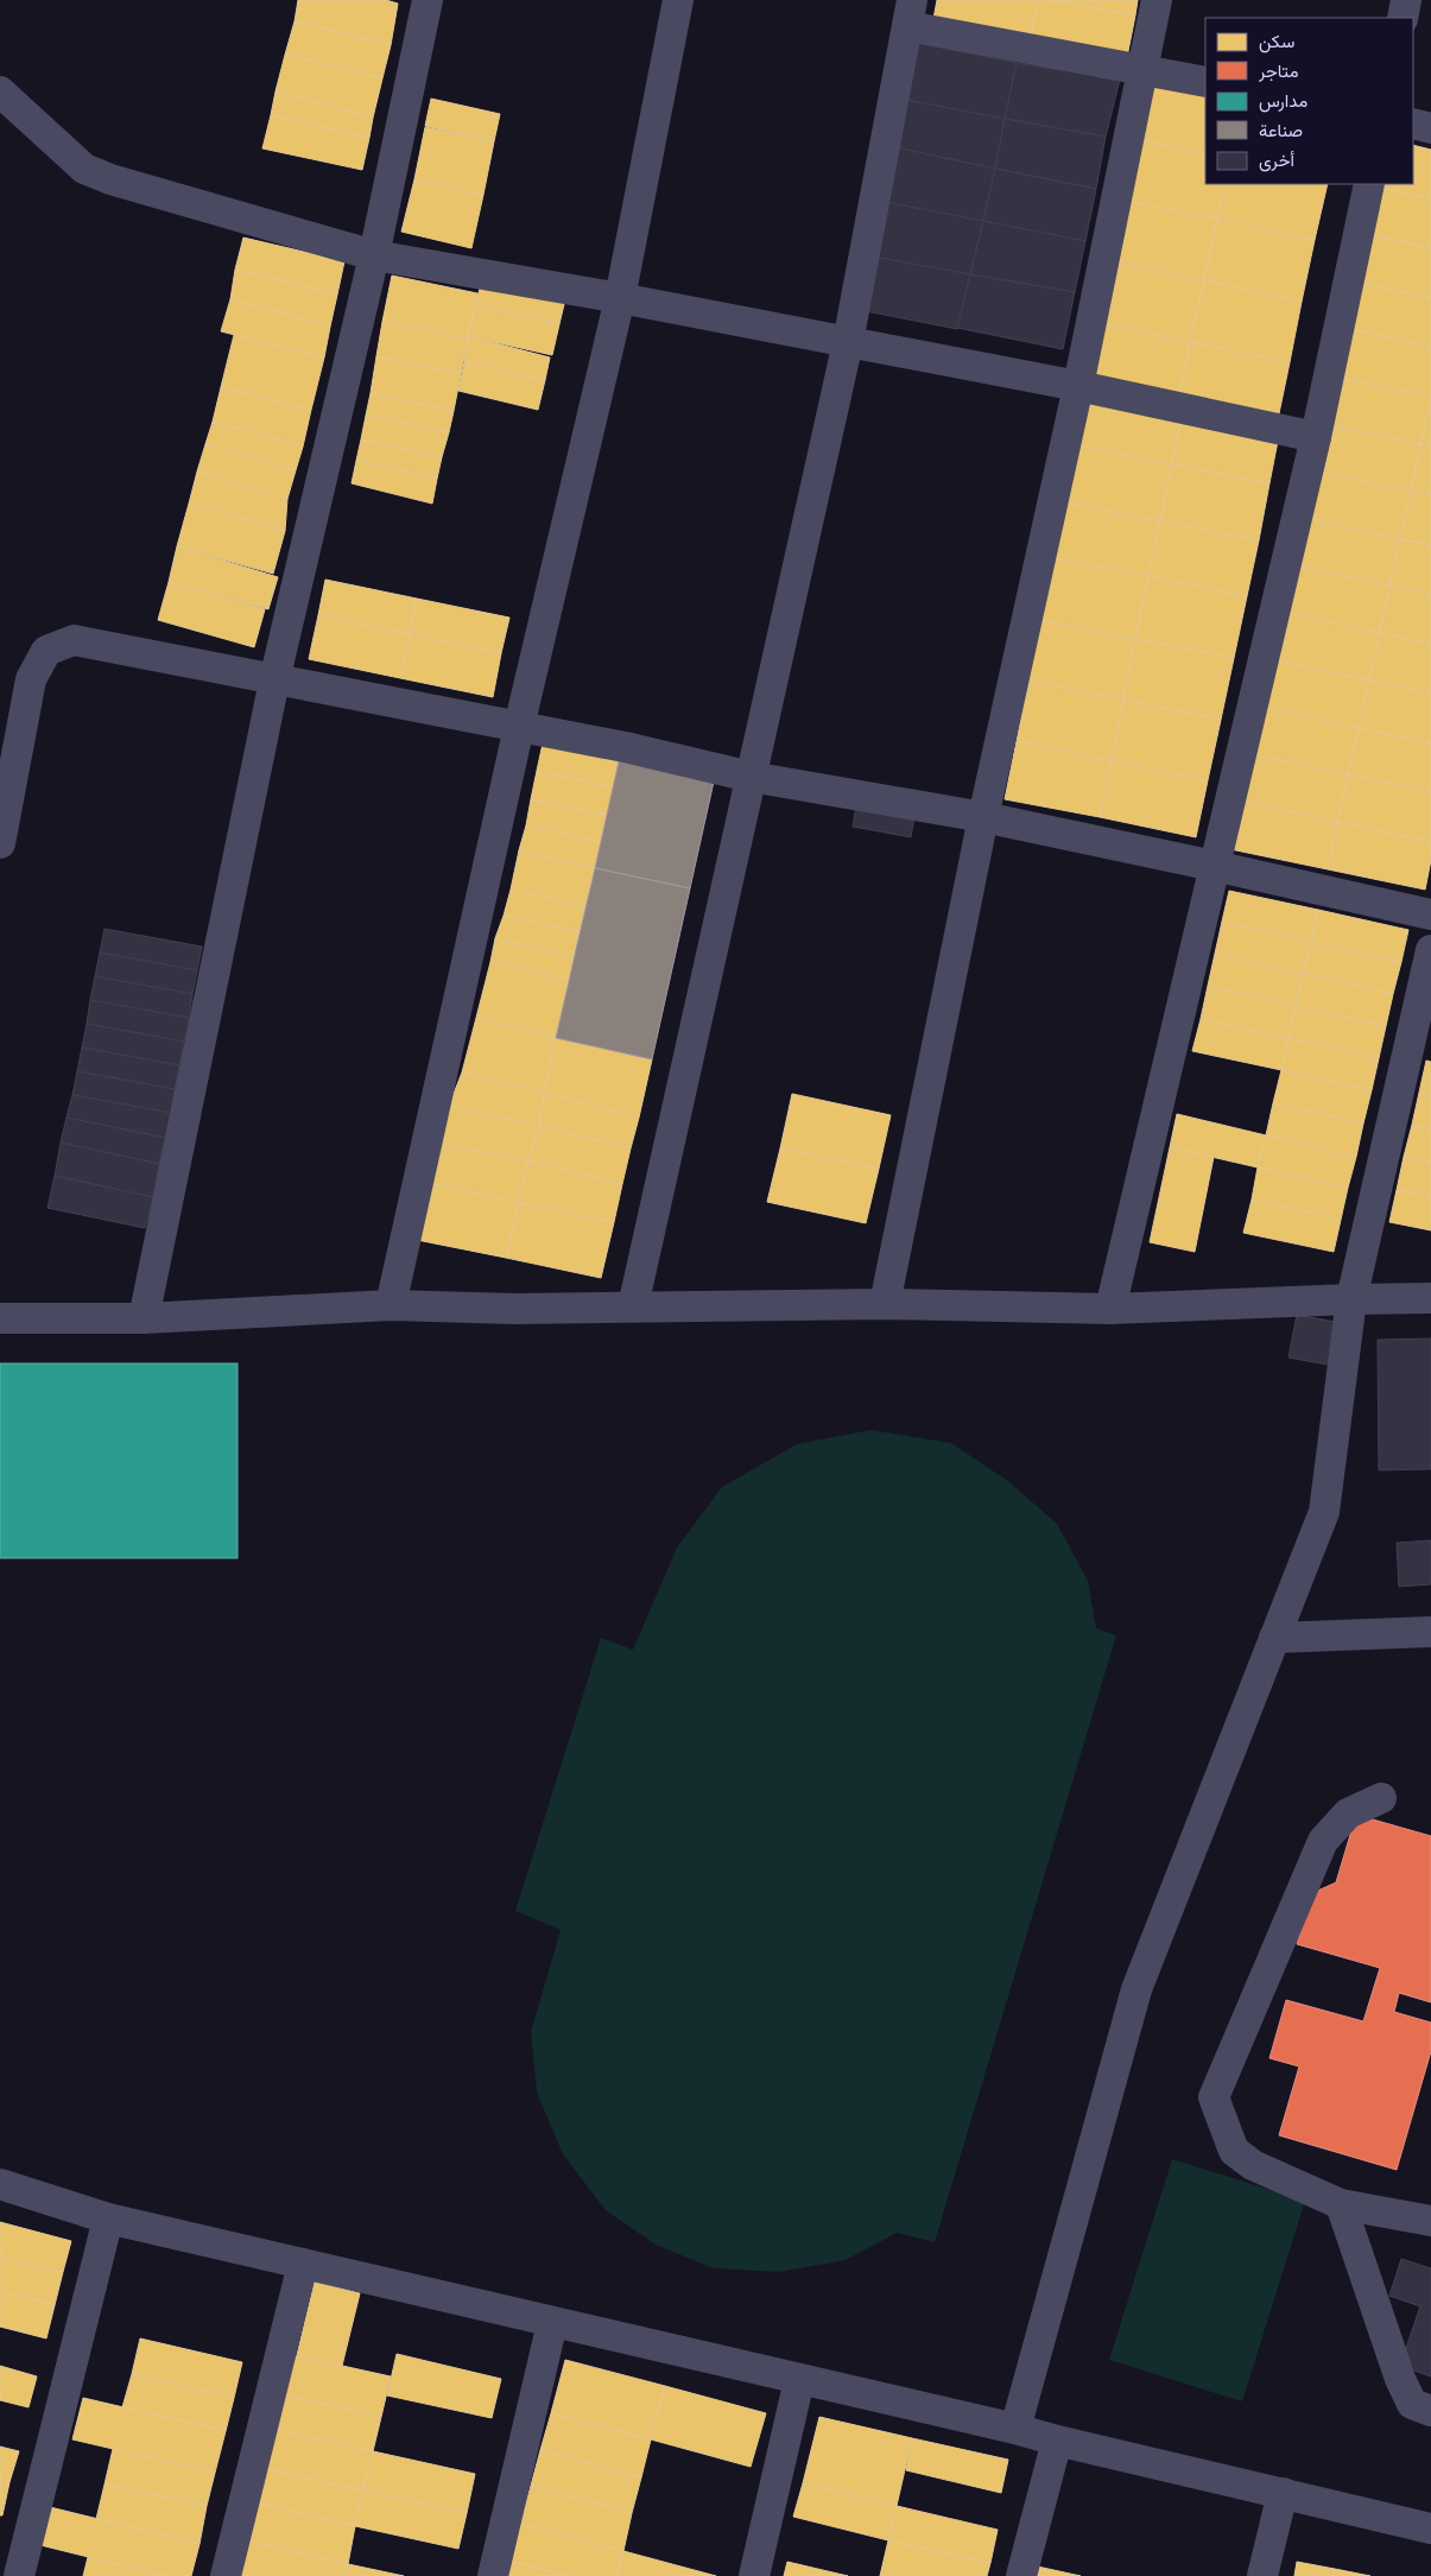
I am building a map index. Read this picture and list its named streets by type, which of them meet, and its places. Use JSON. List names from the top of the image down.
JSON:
{
  "legend": [
    "سكن",
    "متاجر",
    "مدارس",
    "صناعة",
    "أخرى"
  ]
}
